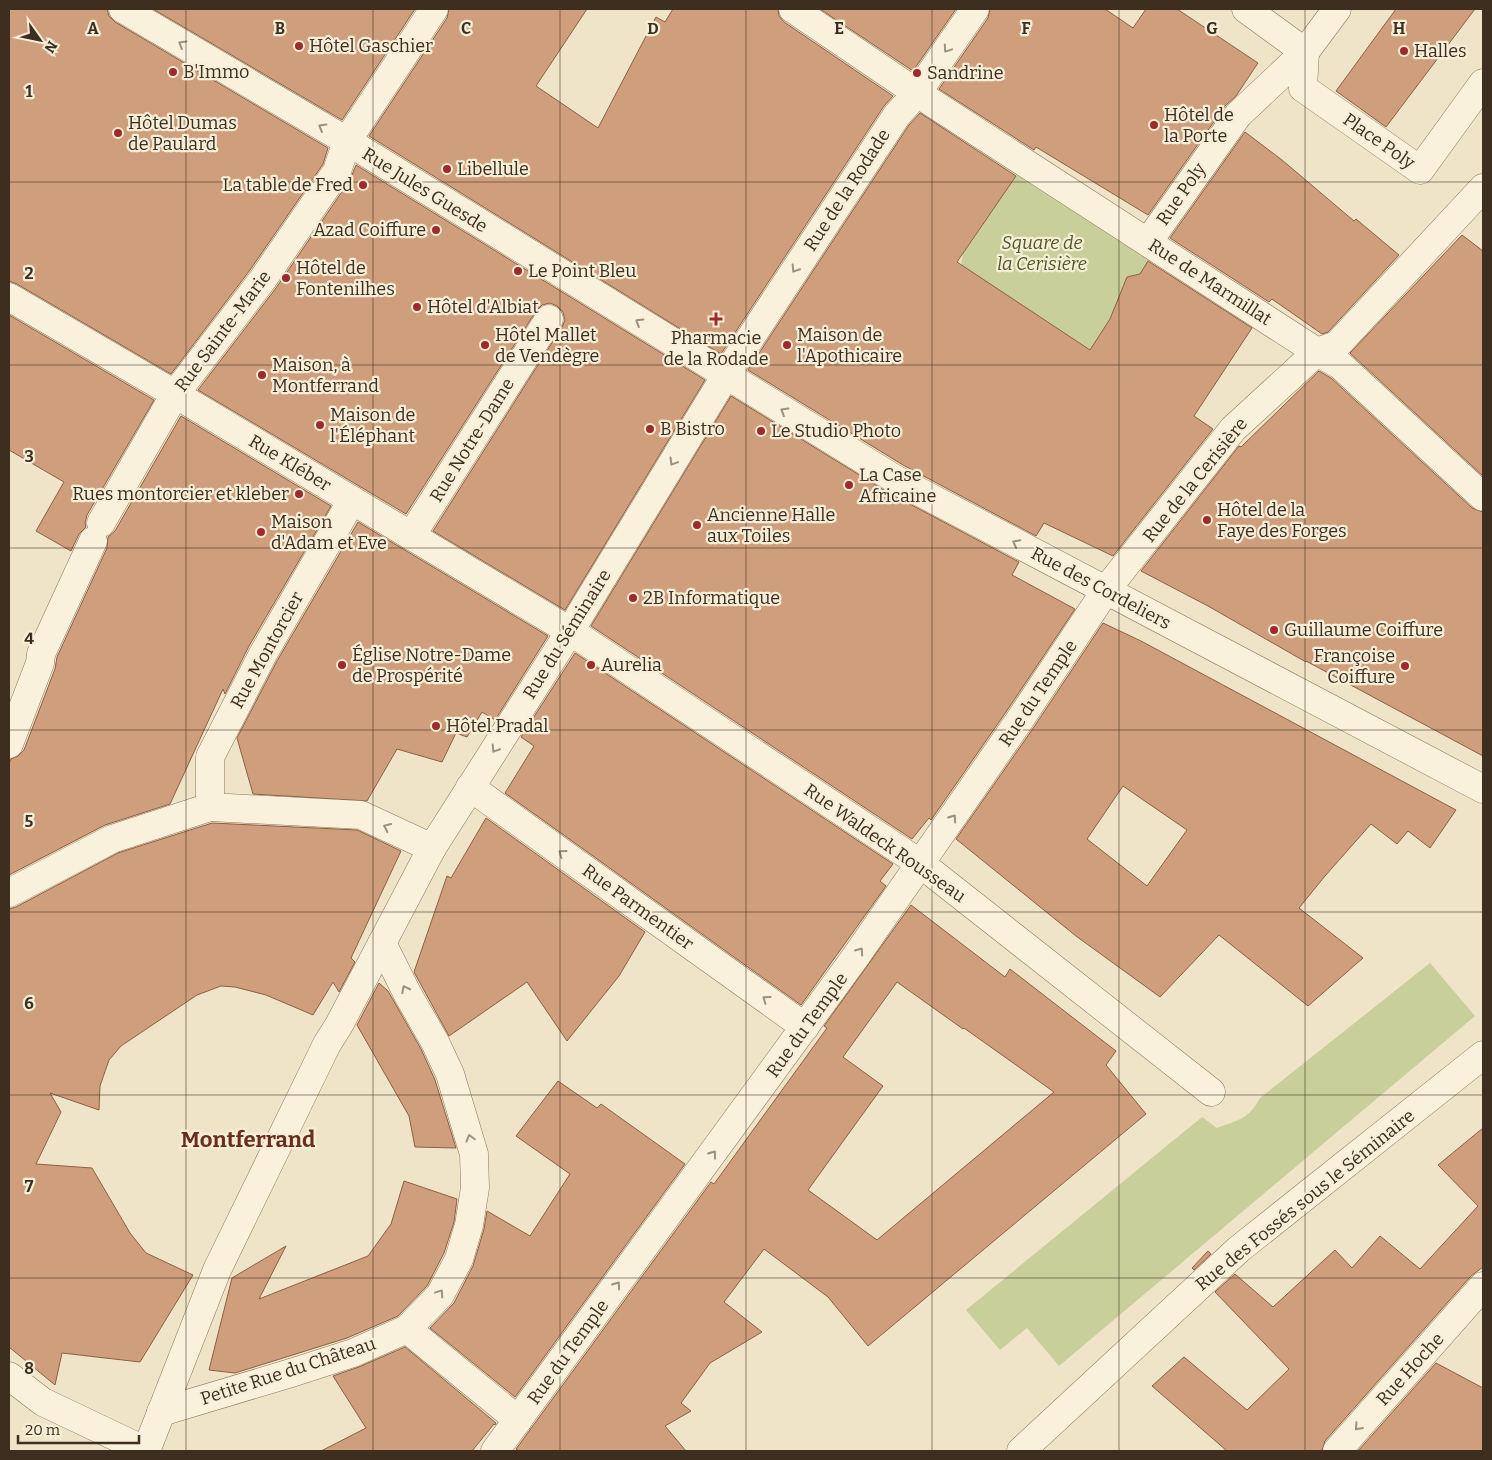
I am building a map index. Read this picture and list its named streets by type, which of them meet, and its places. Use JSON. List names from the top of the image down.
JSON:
{
  "streets": {
    "street": [
      "Place Poly",
      "Rue Jules Guesde",
      "Rue de la Rodade",
      "Rue Poly",
      "Rue de Marmillat",
      "Rue Sainte-Marie",
      "Rue Notre-Dame",
      "Rue Kléber",
      "Rue de la Cerisière",
      "Rue des Cordeliers",
      "Rue du Séminaire",
      "Rue Montorcier",
      "Rue du Temple",
      "Rue Waldeck Rousseau",
      "Rue Parmentier",
      "Rue des Fossés sous le Séminaire",
      "Rue Hoche",
      "Petite Rue du Château"
    ]
  },
  "crossings": [
    ["Place Poly", "Rue Poly"],
    ["Rue Jules Guesde", "Rue de la Rodade"],
    ["Rue Jules Guesde", "Rue Sainte-Marie"],
    ["Rue Jules Guesde", "Rue des Cordeliers"],
    ["Rue Jules Guesde", "Rue du Séminaire"],
    ["Rue de la Rodade", "Rue de Marmillat"],
    ["Rue de la Rodade", "Rue des Cordeliers"],
    ["Rue de la Rodade", "Rue du Séminaire"],
    ["Rue Poly", "Rue de Marmillat"],
    ["Rue de Marmillat", "Rue de la Cerisière"],
    ["Rue Sainte-Marie", "Rue Kléber"],
    ["Rue Notre-Dame", "Rue Kléber"],
    ["Rue Kléber", "Rue du Séminaire"],
    ["Rue Kléber", "Rue Montorcier"],
    ["Rue Kléber", "Rue Waldeck Rousseau"],
    ["Rue de la Cerisière", "Rue des Cordeliers"],
    ["Rue de la Cerisière", "Rue du Temple"],
    ["Rue des Cordeliers", "Rue du Séminaire"],
    ["Rue des Cordeliers", "Rue du Temple"],
    ["Rue du Séminaire", "Rue Waldeck Rousseau"],
    ["Rue du Séminaire", "Rue Parmentier"],
    ["Rue du Séminaire", "Petite Rue du Château"],
    ["Rue du Temple", "Rue Waldeck Rousseau"],
    ["Rue du Temple", "Rue Parmentier"]
  ],
  "one_way": [
    "Rue Jules Guesde",
    "Rue de la Rodade",
    "Rue des Cordeliers",
    "Rue du Séminaire",
    "Rue du Temple",
    "Rue Parmentier",
    "Rue Hoche",
    "Petite Rue du Château"
  ],
  "districts": ["Montferrand"],
  "parks": ["Square de la Cerisière"],
  "places": {
    "other": [
      "Hôtel Gaschier",
      "Halles",
      "B'Immo",
      "Sandrine",
      "Hôtel de la Porte",
      "Hôtel Dumas de Paulard",
      "Libellule",
      "La table de Fred",
      "Azad Coiffure",
      "Le Point Bleu",
      "Hôtel de Fontenilhes",
      "Hôtel d'Albiat",
      "Hôtel Mallet de Vendègre",
      "Maison de l'Apothicaire",
      "Maison, à Montferrand",
      "Maison de l'Éléphant",
      "B Bistro",
      "Le Studio Photo",
      "La Case Africaine",
      "Rues montorcier et kleber",
      "Hôtel de la Faye des Forges",
      "Ancienne Halle aux Toiles",
      "Maison d'Adam et Eve",
      "2B Informatique",
      "Guillaume Coiffure",
      "Église Notre-Dame de Prospérité",
      "Aurelia",
      "Françoise Coiffure",
      "Hôtel Pradal"
    ],
    "health": ["Pharmacie de la Rodade"]
  },
  "scale_bar": "20 m",
  "north": "bottom right",
  "grid": {
    "columns": [
      "A",
      "B",
      "C",
      "D",
      "E",
      "F",
      "G",
      "H"
    ],
    "rows": [
      "1",
      "2",
      "3",
      "4",
      "5",
      "6",
      "7",
      "8"
    ]
  }
}
